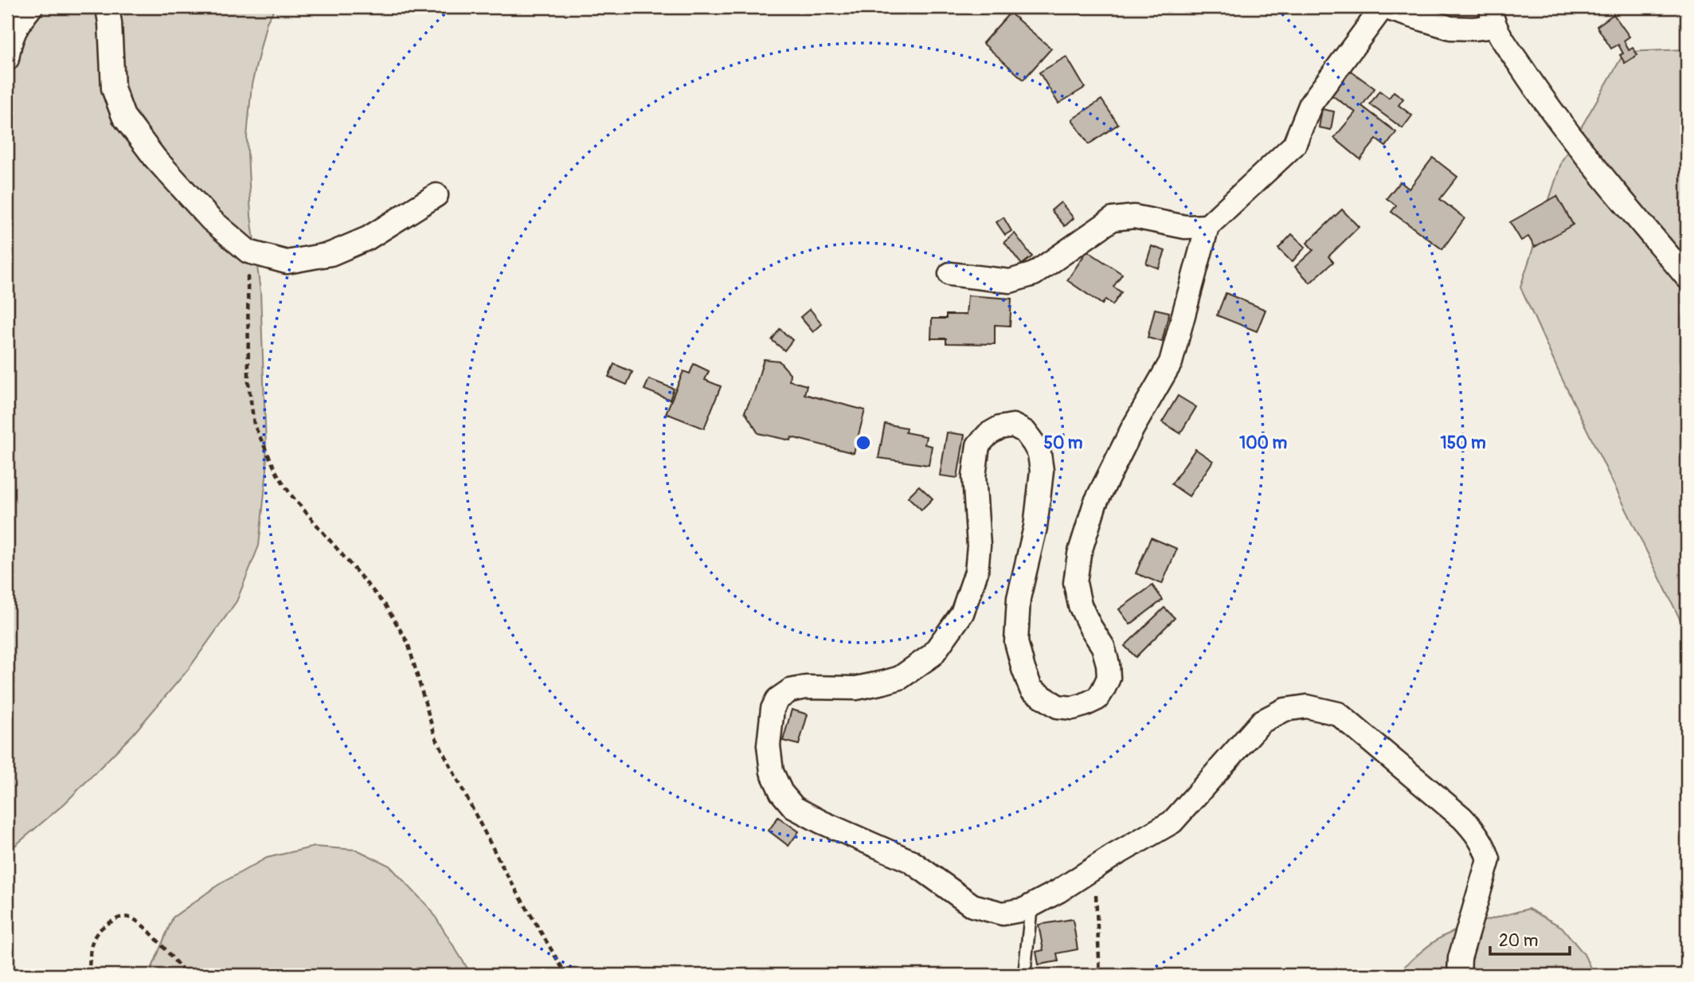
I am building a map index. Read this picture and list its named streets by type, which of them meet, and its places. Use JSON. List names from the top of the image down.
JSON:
{
  "scale_bar": "20 m",
  "rings": ["50 m", "100 m", "150 m"]
}
